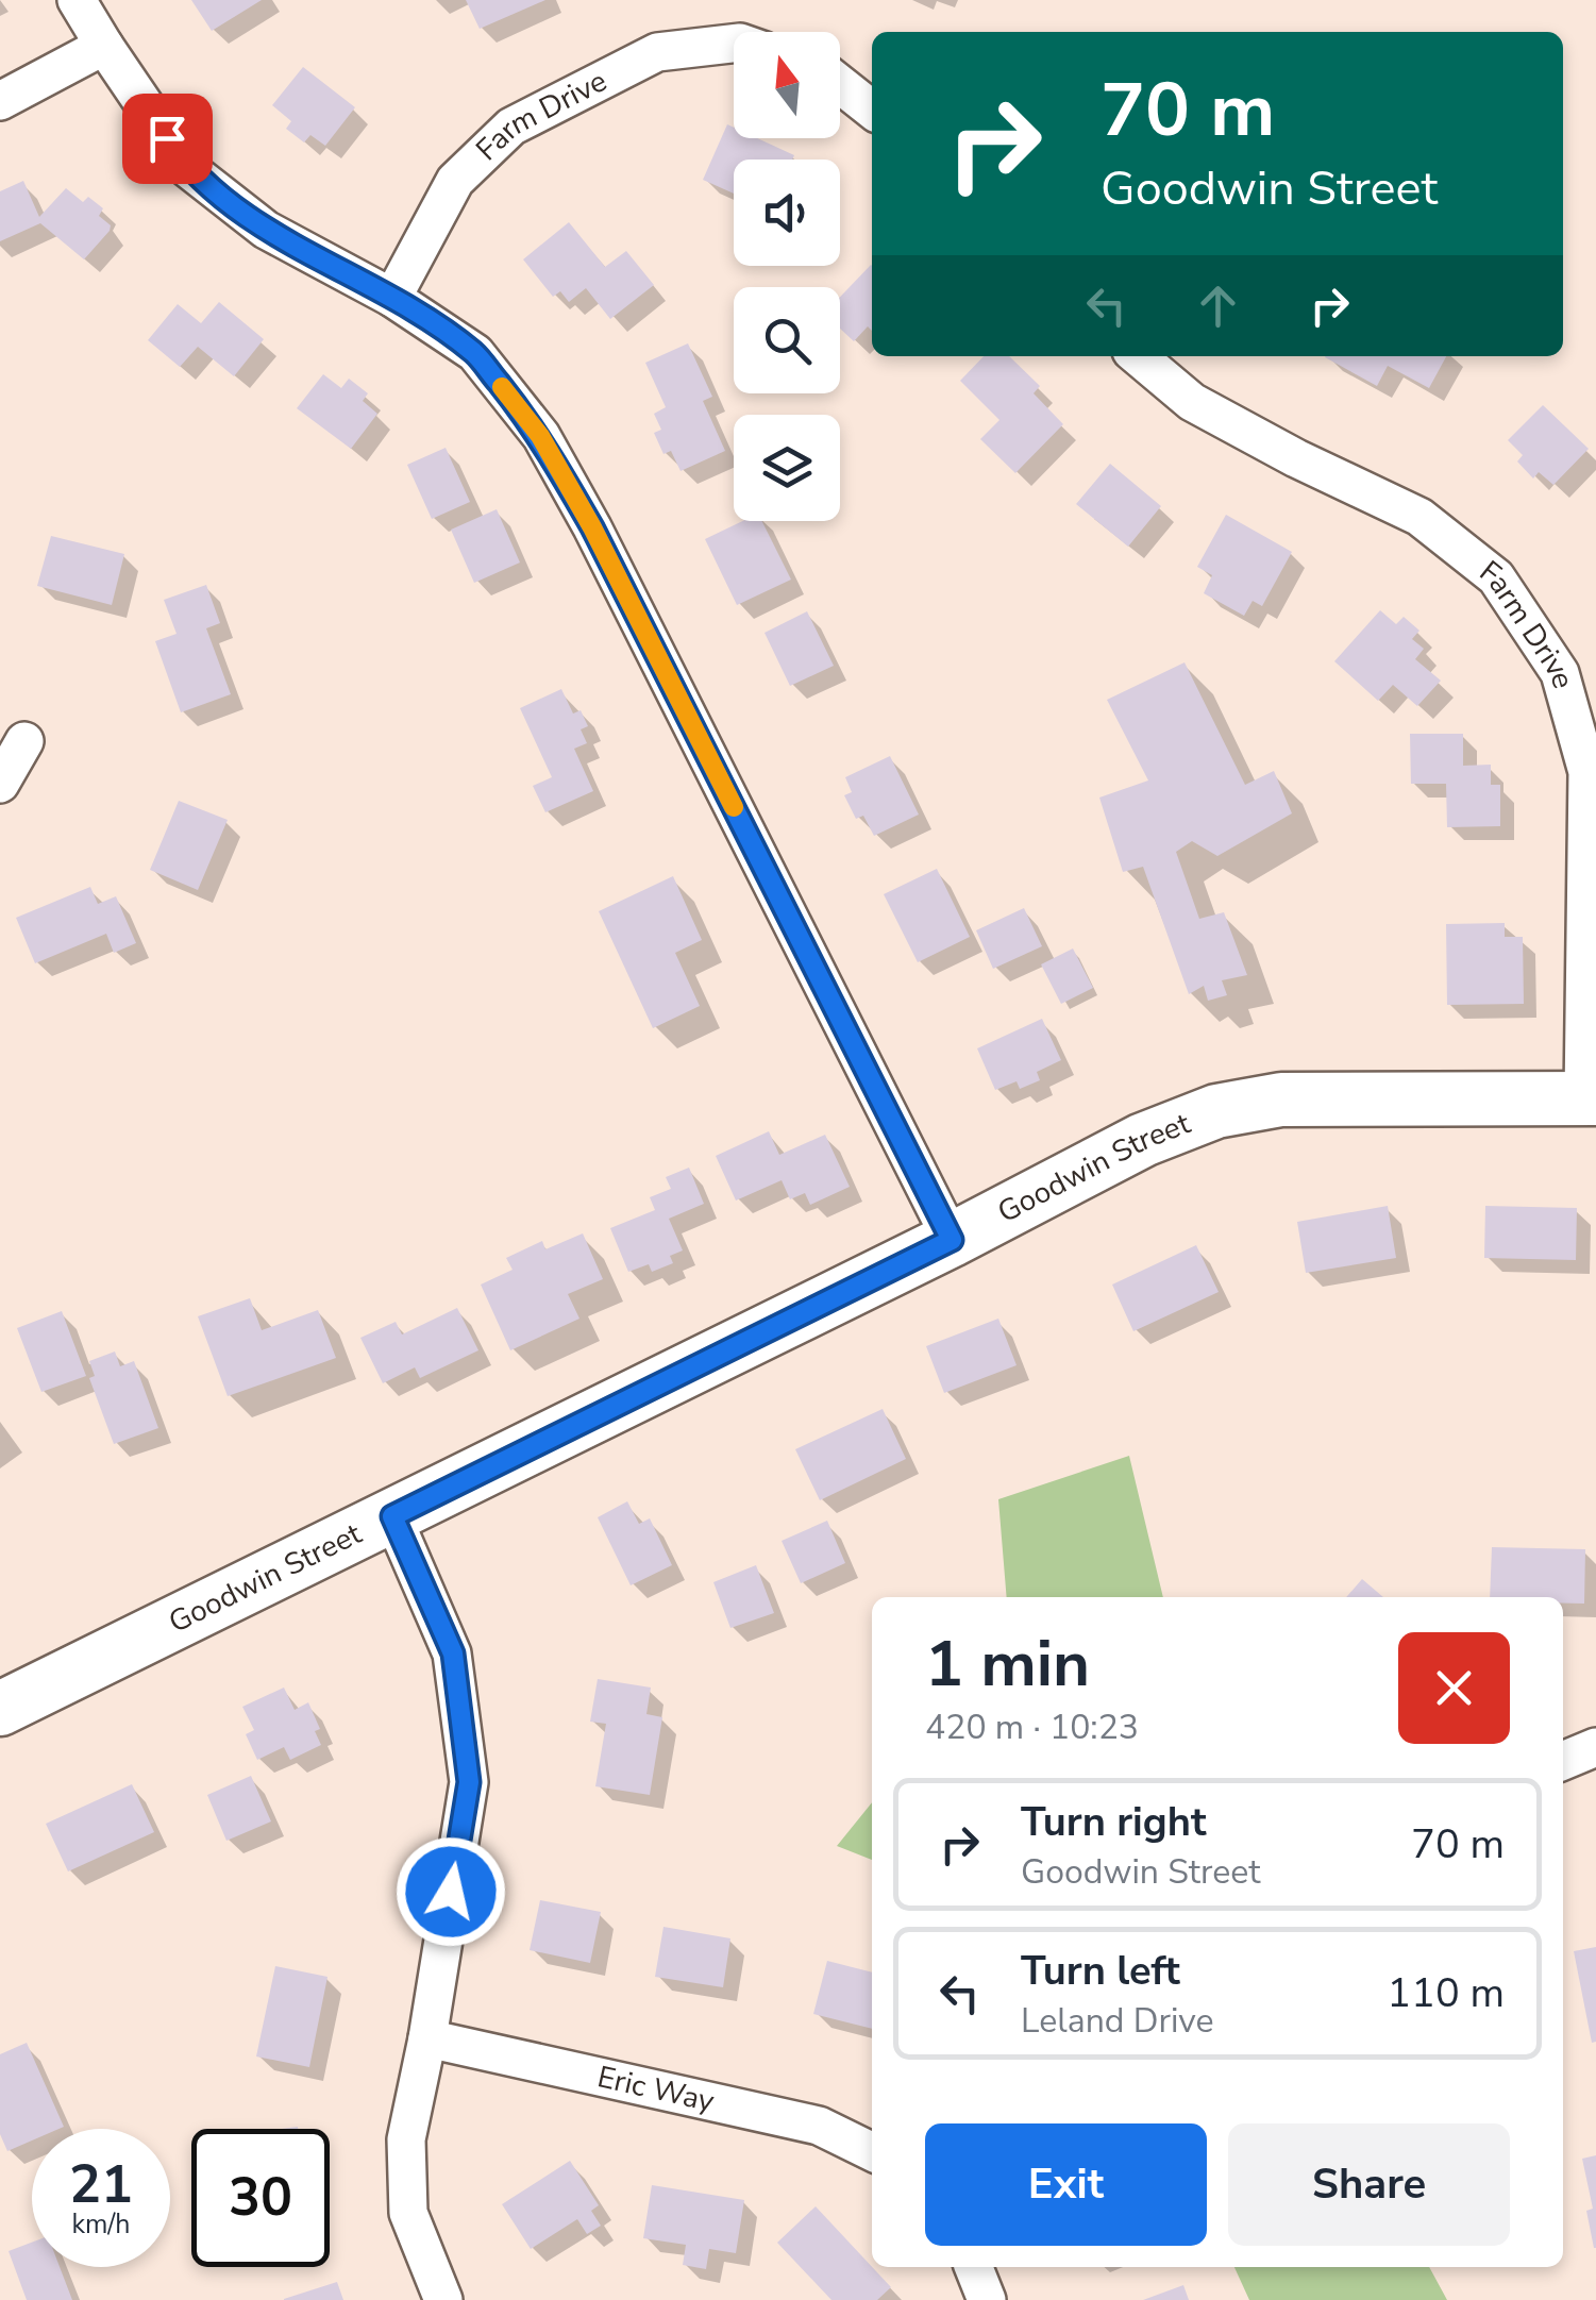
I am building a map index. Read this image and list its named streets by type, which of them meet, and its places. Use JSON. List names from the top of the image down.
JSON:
{
  "streets": {
    "street": ["Farm Drive", "Goodwin Street", "Eric Way"]
  },
  "crossings": [
    ["Farm Drive", "Goodwin Street"]
  ],
  "north": "top",
  "page": {
    "turn": ["70 m", "Goodwin Street"],
    "heading": ["1 min", "420 m · 10:23"],
    "list": [
      {
        "name": "Turn right",
        "note": "Goodwin Street",
        "value": "70 m"
      },
      {
        "name": "Turn left",
        "note": "Leland Drive",
        "value": "110 m"
      }
    ],
    "buttons": ["Exit", "Share"],
    "speed": "21 km/h",
    "limit": "30"
  }
}
